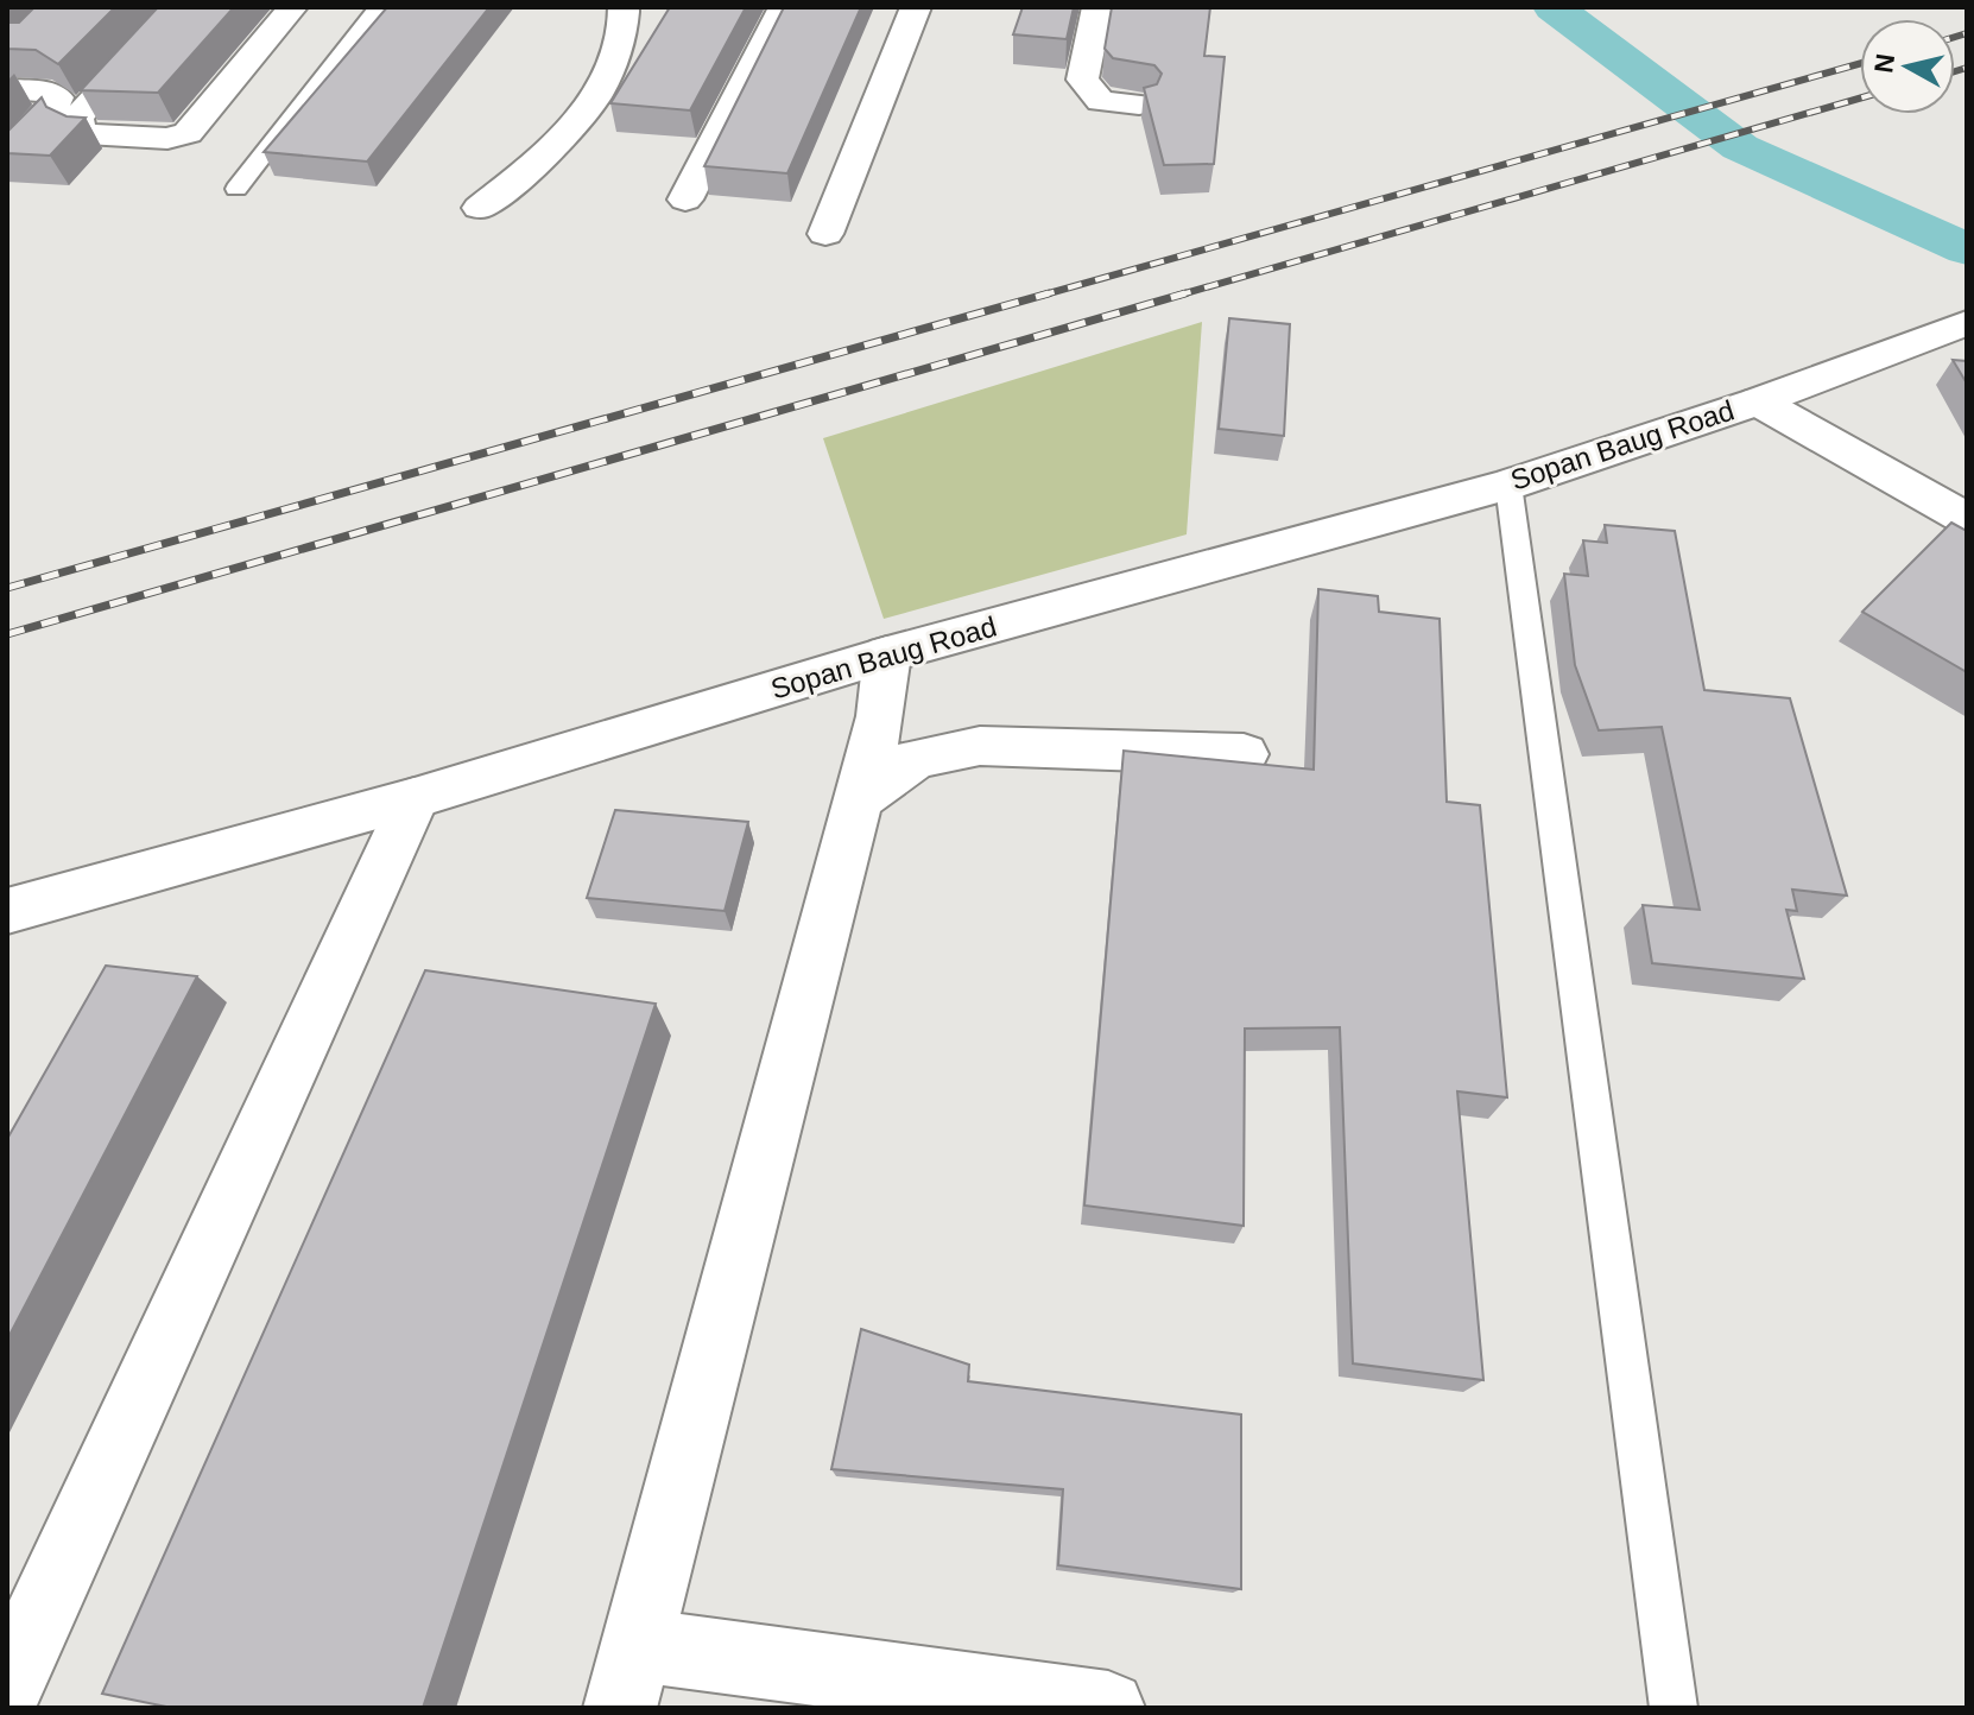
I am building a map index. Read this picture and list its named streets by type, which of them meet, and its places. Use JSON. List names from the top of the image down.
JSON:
{
  "streets": {
    "street": ["Sopan Baug Road"]
  },
  "north": "left"
}
